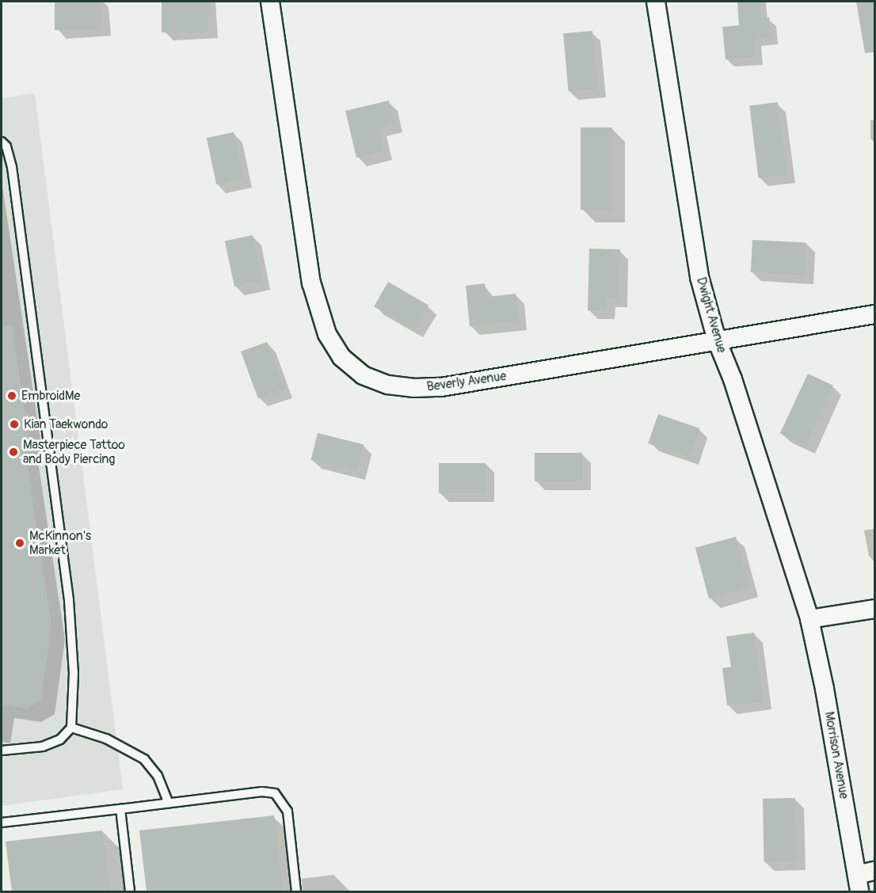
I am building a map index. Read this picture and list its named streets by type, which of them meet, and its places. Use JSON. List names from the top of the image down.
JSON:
{
  "streets": {
    "street": ["Dwight Avenue", "Beverly Avenue", "Morrison Avenue"]
  },
  "crossings": [
    ["Dwight Avenue", "Beverly Avenue"],
    ["Dwight Avenue", "Morrison Avenue"]
  ],
  "places": [
    "EmbroidMe",
    "Kian Taekwondo",
    "Masterpiece Tattoo and Body Piercing",
    "McKinnon's Market"
  ]
}
